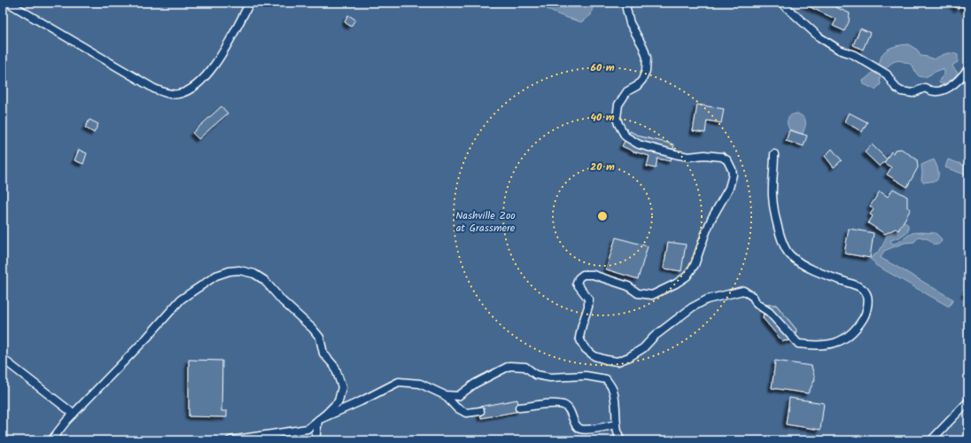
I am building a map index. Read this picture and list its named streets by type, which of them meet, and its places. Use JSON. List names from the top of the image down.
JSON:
{
  "parks": ["Nashville Zoo at Grassmere"],
  "rings": ["60 m", "40 m", "20 m"]
}
